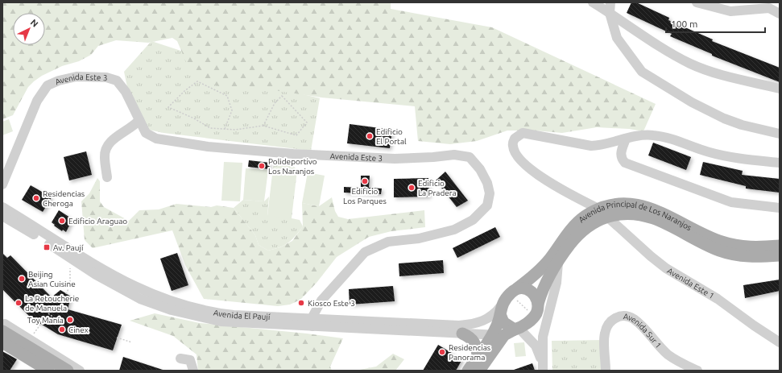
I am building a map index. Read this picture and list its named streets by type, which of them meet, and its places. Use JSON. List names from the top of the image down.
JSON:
{
  "streets": {
    "main road": ["Avenida Principal de Los Naranjos"],
    "street": [
      "Avenida Este 3",
      "Avenida Este 1",
      "Avenida El Paují",
      "Avenida Sur 1"
    ]
  },
  "crossings": [
    ["Avenida Este 3", "Avenida El Paují"],
    ["Avenida Principal de Los Naranjos", "Avenida Este 1"],
    ["Avenida Principal de Los Naranjos", "Avenida El Paují"]
  ],
  "places": {
    "other": [
      "Edificio El Portal",
      "Polideportivo Los Naranjos",
      "Edificio Los Parques",
      "Edificio La Pradera",
      "Residencias Cheroga",
      "Edificio Araguao",
      "Beijing Asian Cuisine",
      "La Retoucherie de Manuela",
      "Kiosco Este 3",
      "Toy Manía",
      "Cinex",
      "Residencias Panorama"
    ],
    "transit": ["Av. Paují"]
  },
  "scale_bar": "100 m",
  "north": "top right"
}
